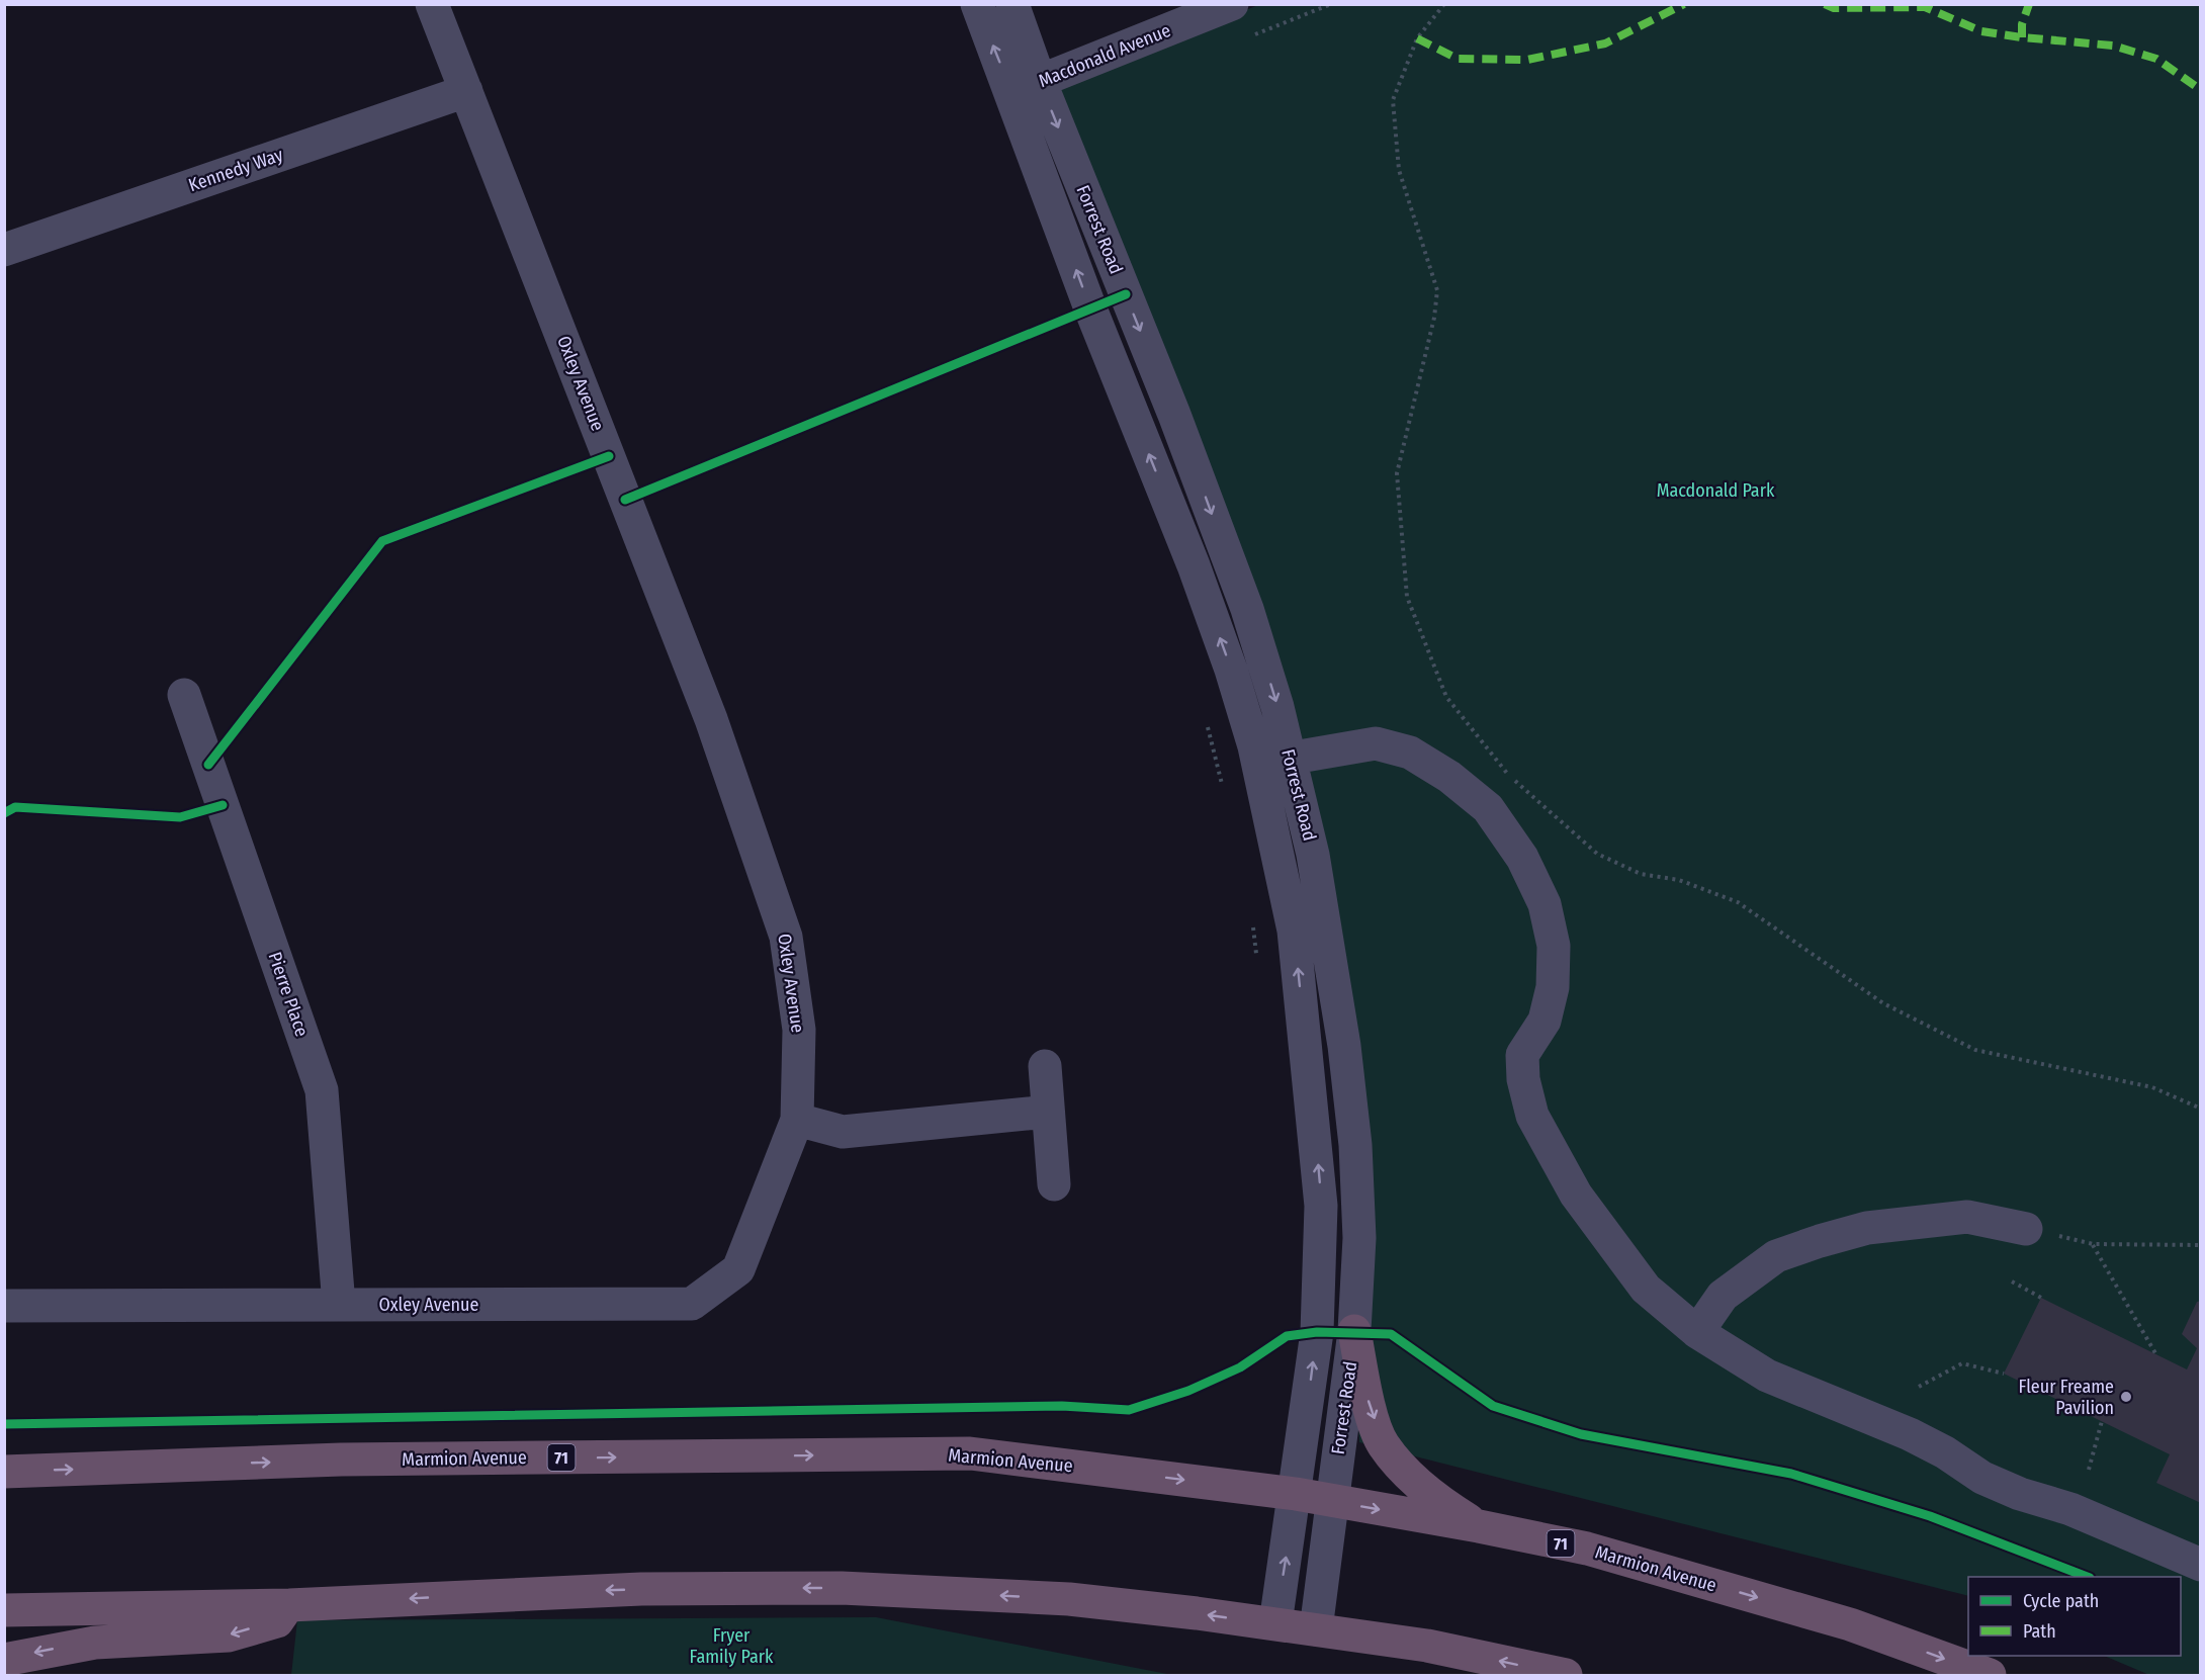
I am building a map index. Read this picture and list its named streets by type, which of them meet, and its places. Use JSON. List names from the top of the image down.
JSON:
{
  "streets": {
    "highway": ["71", "Marmion Avenue"],
    "street": [
      "Macdonald Avenue",
      "Kennedy Way",
      "Forrest Road",
      "Oxley Avenue",
      "Pierre Place"
    ]
  },
  "crossings": [
    ["Macdonald Avenue", "Forrest Road"],
    ["Kennedy Way", "Oxley Avenue"],
    ["Forrest Road", "Marmion Avenue"],
    ["Oxley Avenue", "Pierre Place"]
  ],
  "parks": ["Macdonald Park", "Fryer Family Park"],
  "places": ["Fleur Freame Pavilion"],
  "legend": ["Cycle path", "Path"]
}
